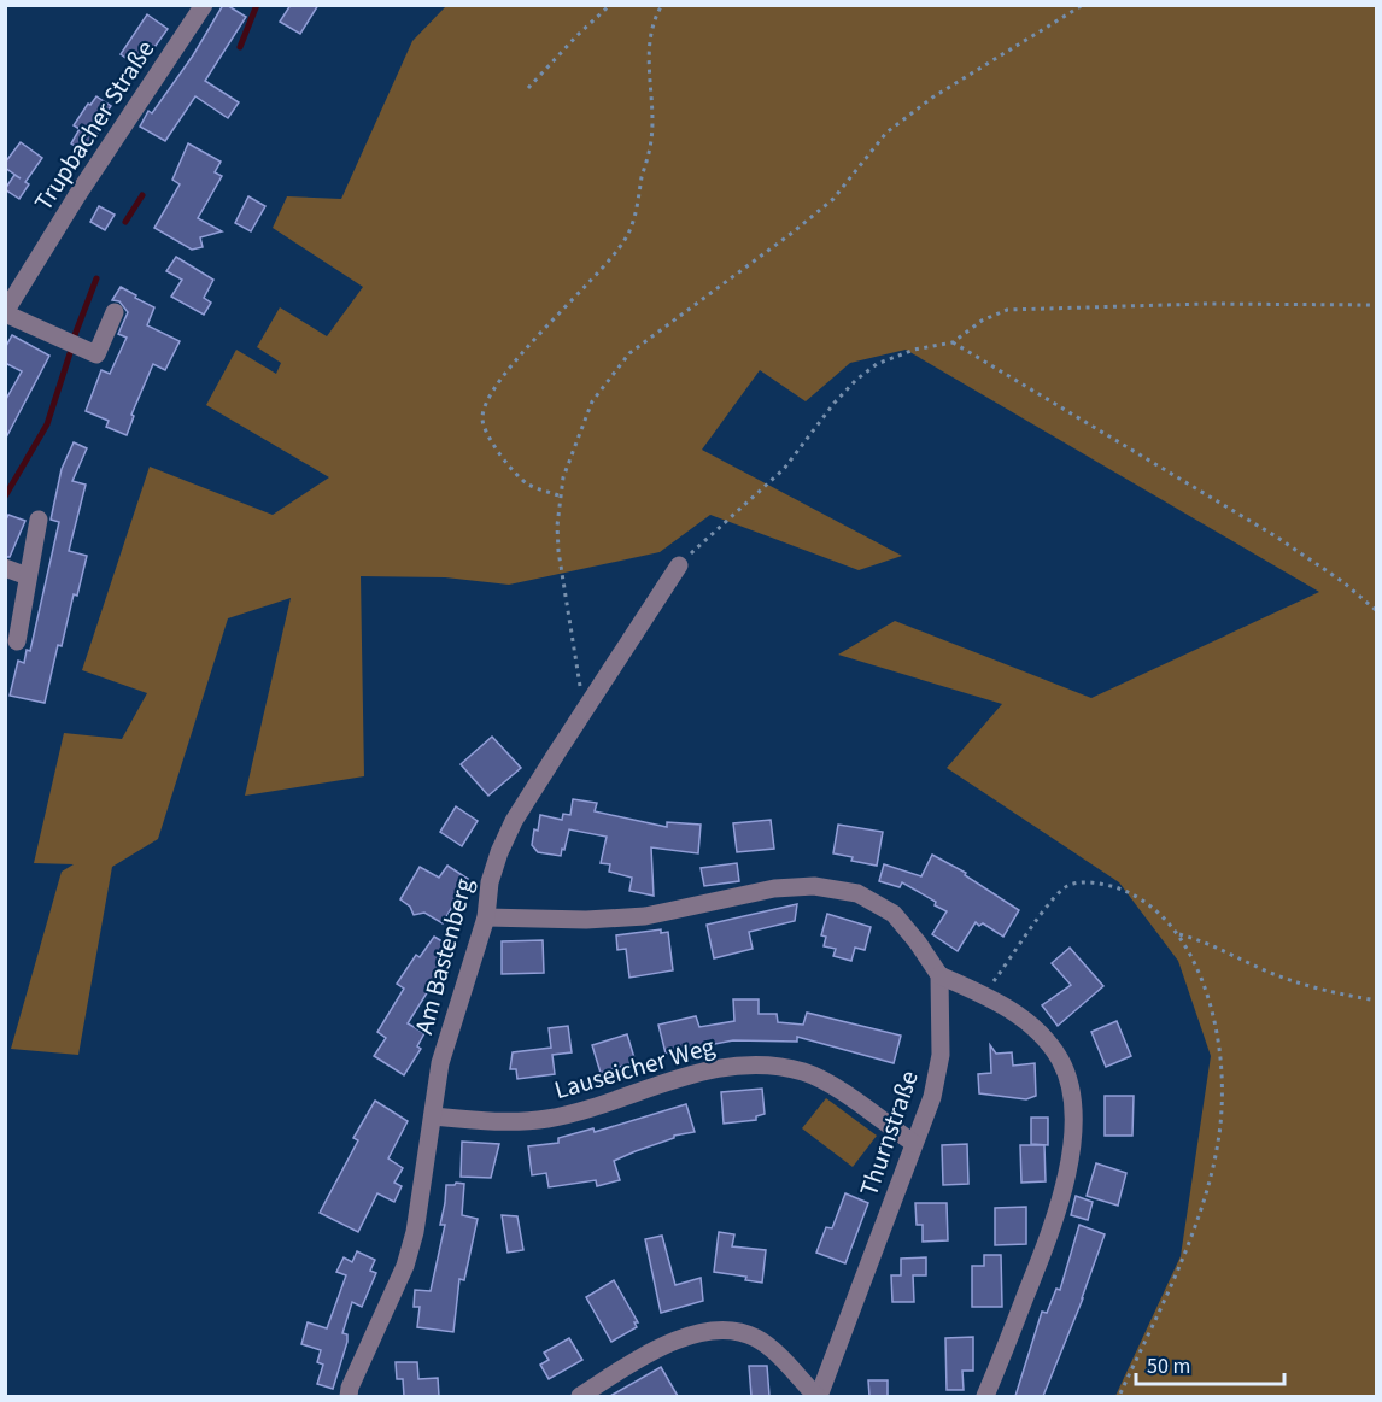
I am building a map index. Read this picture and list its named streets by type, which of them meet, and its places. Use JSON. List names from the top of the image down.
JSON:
{
  "streets": {
    "street": [
      "Trupbacher Straße",
      "Am Bastenberg",
      "Lauseicher Weg",
      "Thurnstraße"
    ]
  },
  "crossings": [
    ["Am Bastenberg", "Lauseicher Weg"],
    ["Lauseicher Weg", "Thurnstraße"]
  ],
  "scale_bar": "50 m"
}
